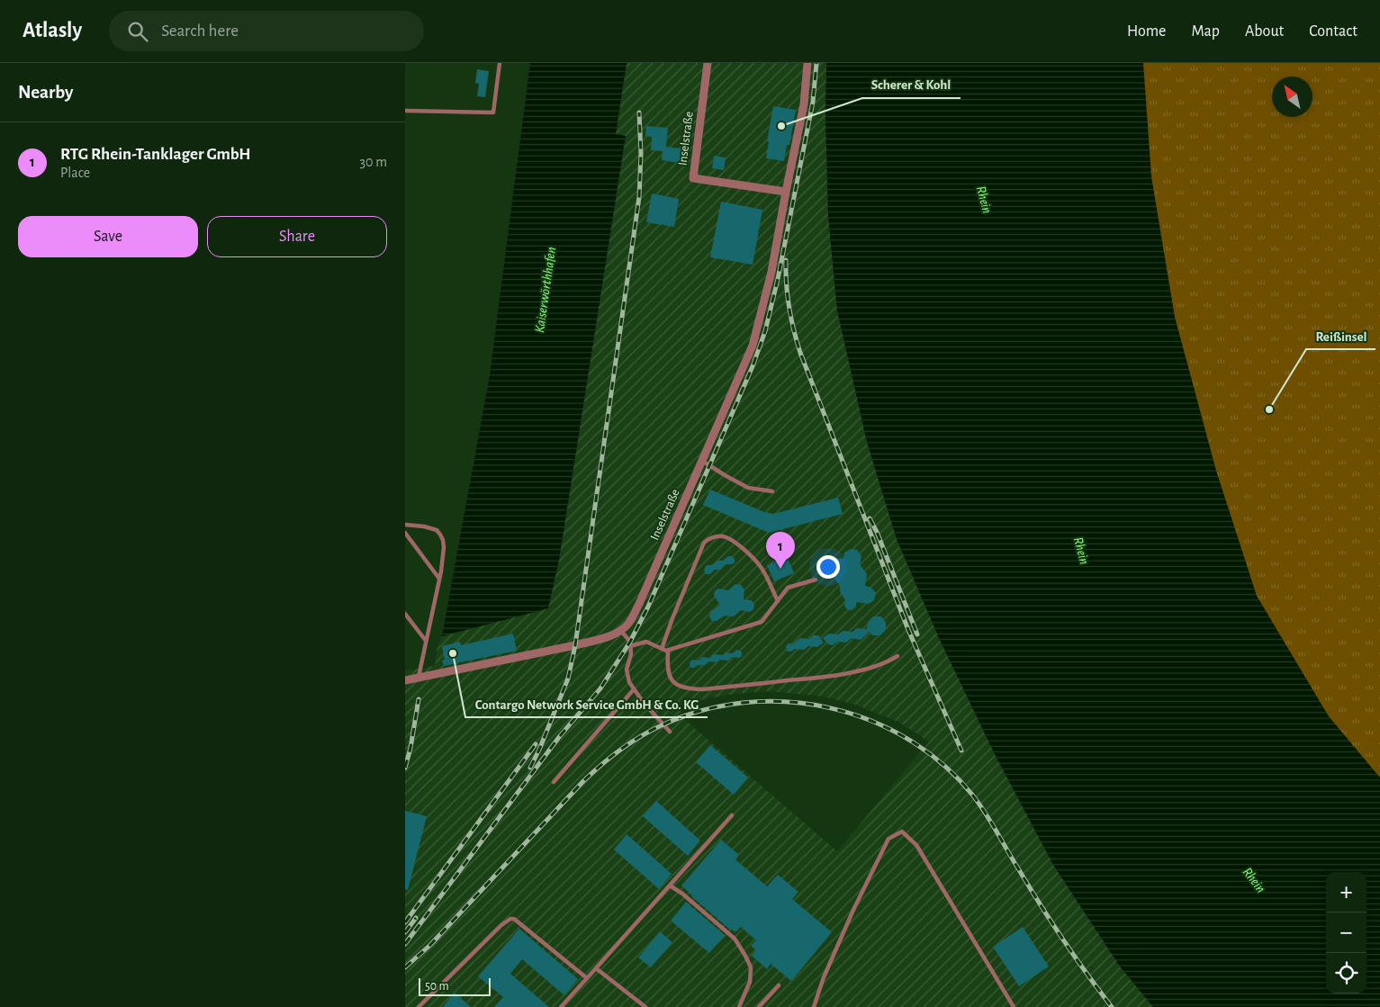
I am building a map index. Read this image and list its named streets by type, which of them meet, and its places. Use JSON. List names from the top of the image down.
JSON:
{
  "streets": {
    "street": ["Inselstraße"]
  },
  "water": ["Rhein", "Kaiserwörthhafen"],
  "places": ["Scherer & Kohl", "Reißinsel", "Contargo Network Service GmbH & Co. KG"],
  "scale_bar": "50 m",
  "north": "top left",
  "page": {
    "header": "Atlasly",
    "search": "Search here",
    "nav": [
      "Home",
      "Map",
      "About",
      "Contact"
    ],
    "heading": "Nearby",
    "list": [
      {
        "mark": "1",
        "name": "RTG Rhein-Tanklager GmbH",
        "note": "Place",
        "value": "30 m"
      }
    ],
    "buttons": ["Save", "Share"],
    "pins": "1",
    "map_buttons": ["+", "−"],
    "scale": "50 m"
  }
}
